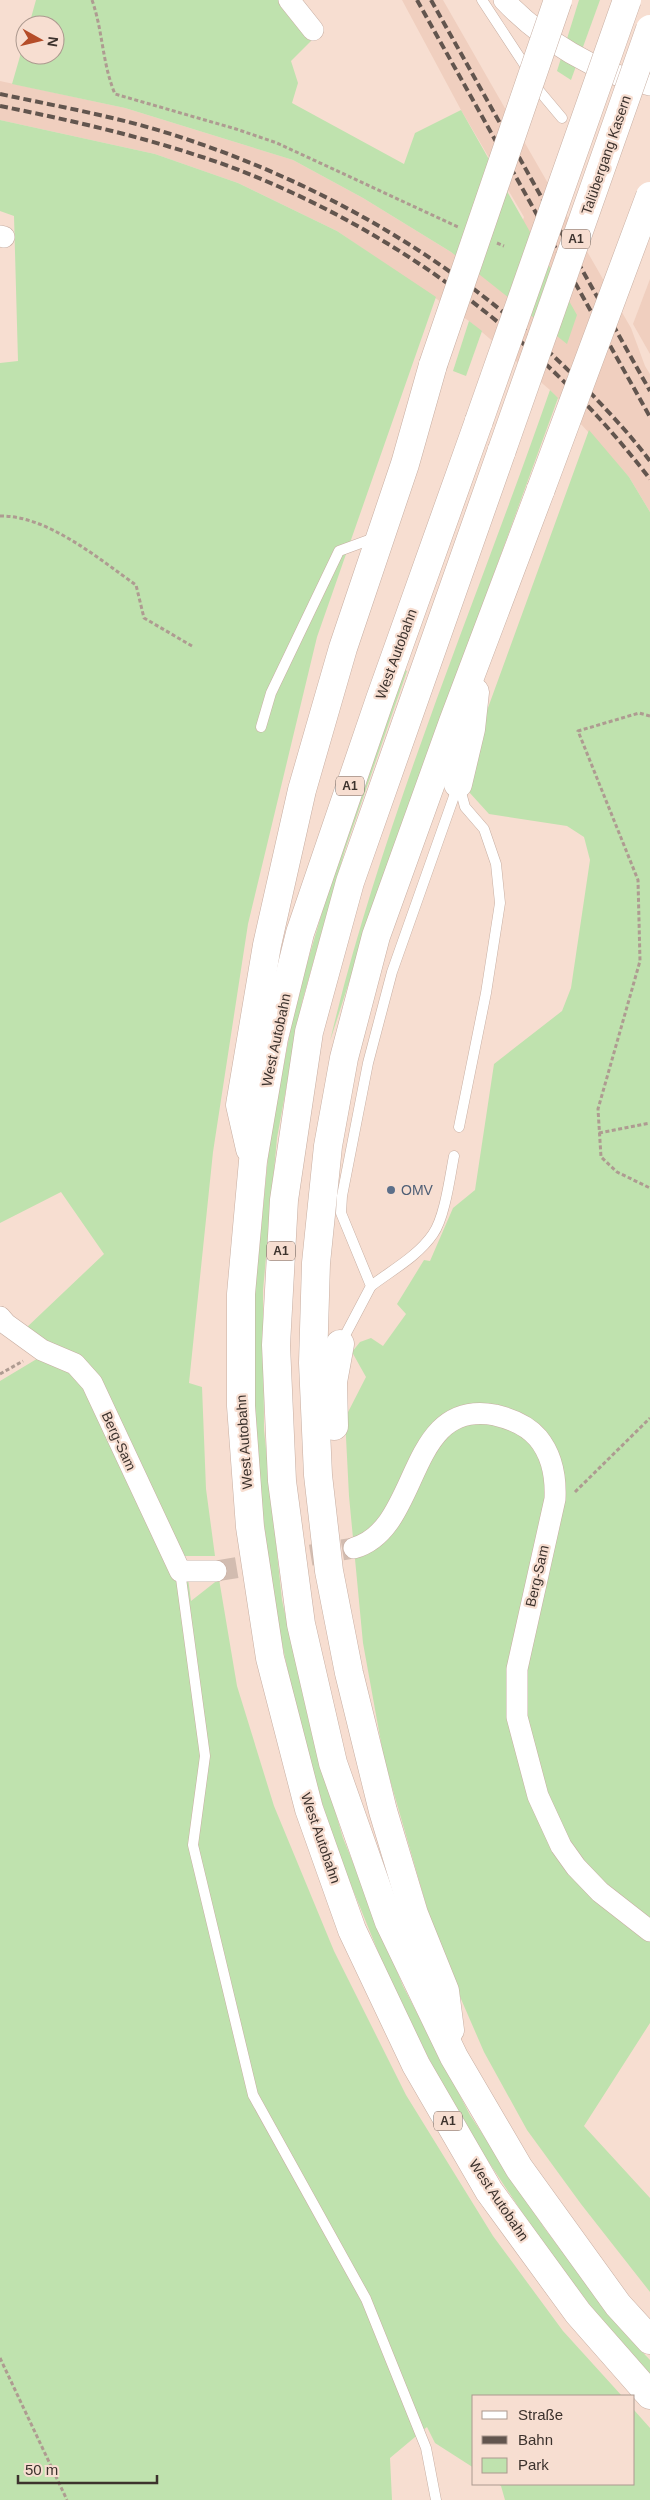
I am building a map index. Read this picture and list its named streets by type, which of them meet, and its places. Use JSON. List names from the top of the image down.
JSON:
{
  "streets": {
    "highway": ["Talübergang Kasern", "A1", "West Autobahn"],
    "street": ["Berg-Sam"]
  },
  "crossings": [
    ["Talübergang Kasern", "A1"]
  ],
  "places": ["OMV"],
  "legend": ["Straße", "Bahn", "Park"],
  "scale_bar": "50 m",
  "north": "right"
}
